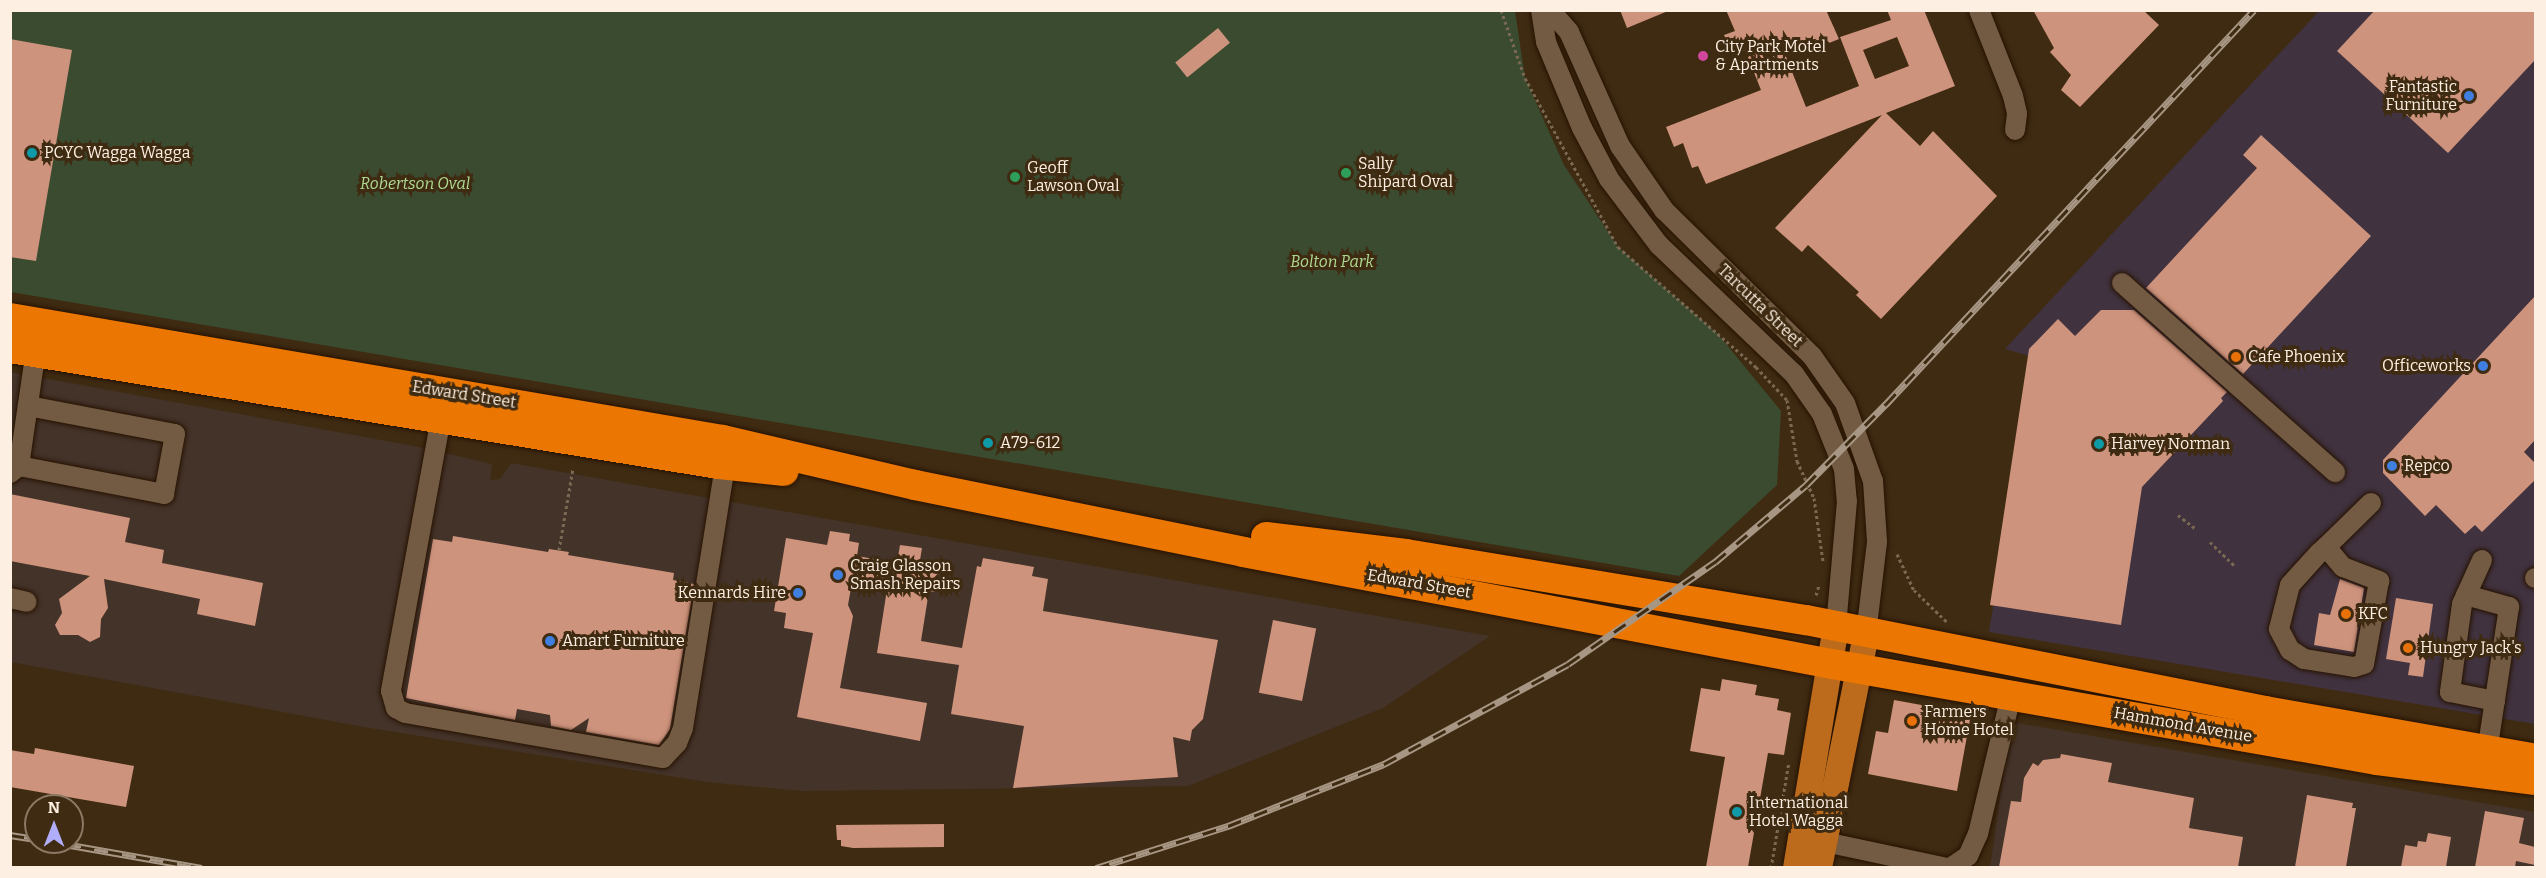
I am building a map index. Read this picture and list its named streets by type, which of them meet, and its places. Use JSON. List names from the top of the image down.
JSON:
{
  "streets": {
    "highway": ["Edward Street", "Hammond Avenue"],
    "street": ["Tarcutta Street"]
  },
  "crossings": [
    ["Tarcutta Street", "Edward Street"],
    ["Tarcutta Street", "Hammond Avenue"],
    ["Edward Street", "Hammond Avenue"]
  ],
  "parks": ["Robertson Oval", "Bolton Park"],
  "places": [
    "City Park Motel & Apartments",
    "Fantastic Furniture",
    "PCYC Wagga Wagga",
    "Sally Shipard Oval",
    "Geoff Lawson Oval",
    "Cafe Phoenix",
    "Officeworks",
    "A79-612",
    "Harvey Norman",
    "Repco",
    "Craig Glasson Smash Repairs",
    "Kennards Hire",
    "KFC",
    "Amart Furniture",
    "Hungry Jack's",
    "Farmers Home Hotel",
    "International Hotel Wagga"
  ],
  "north": "top"
}
